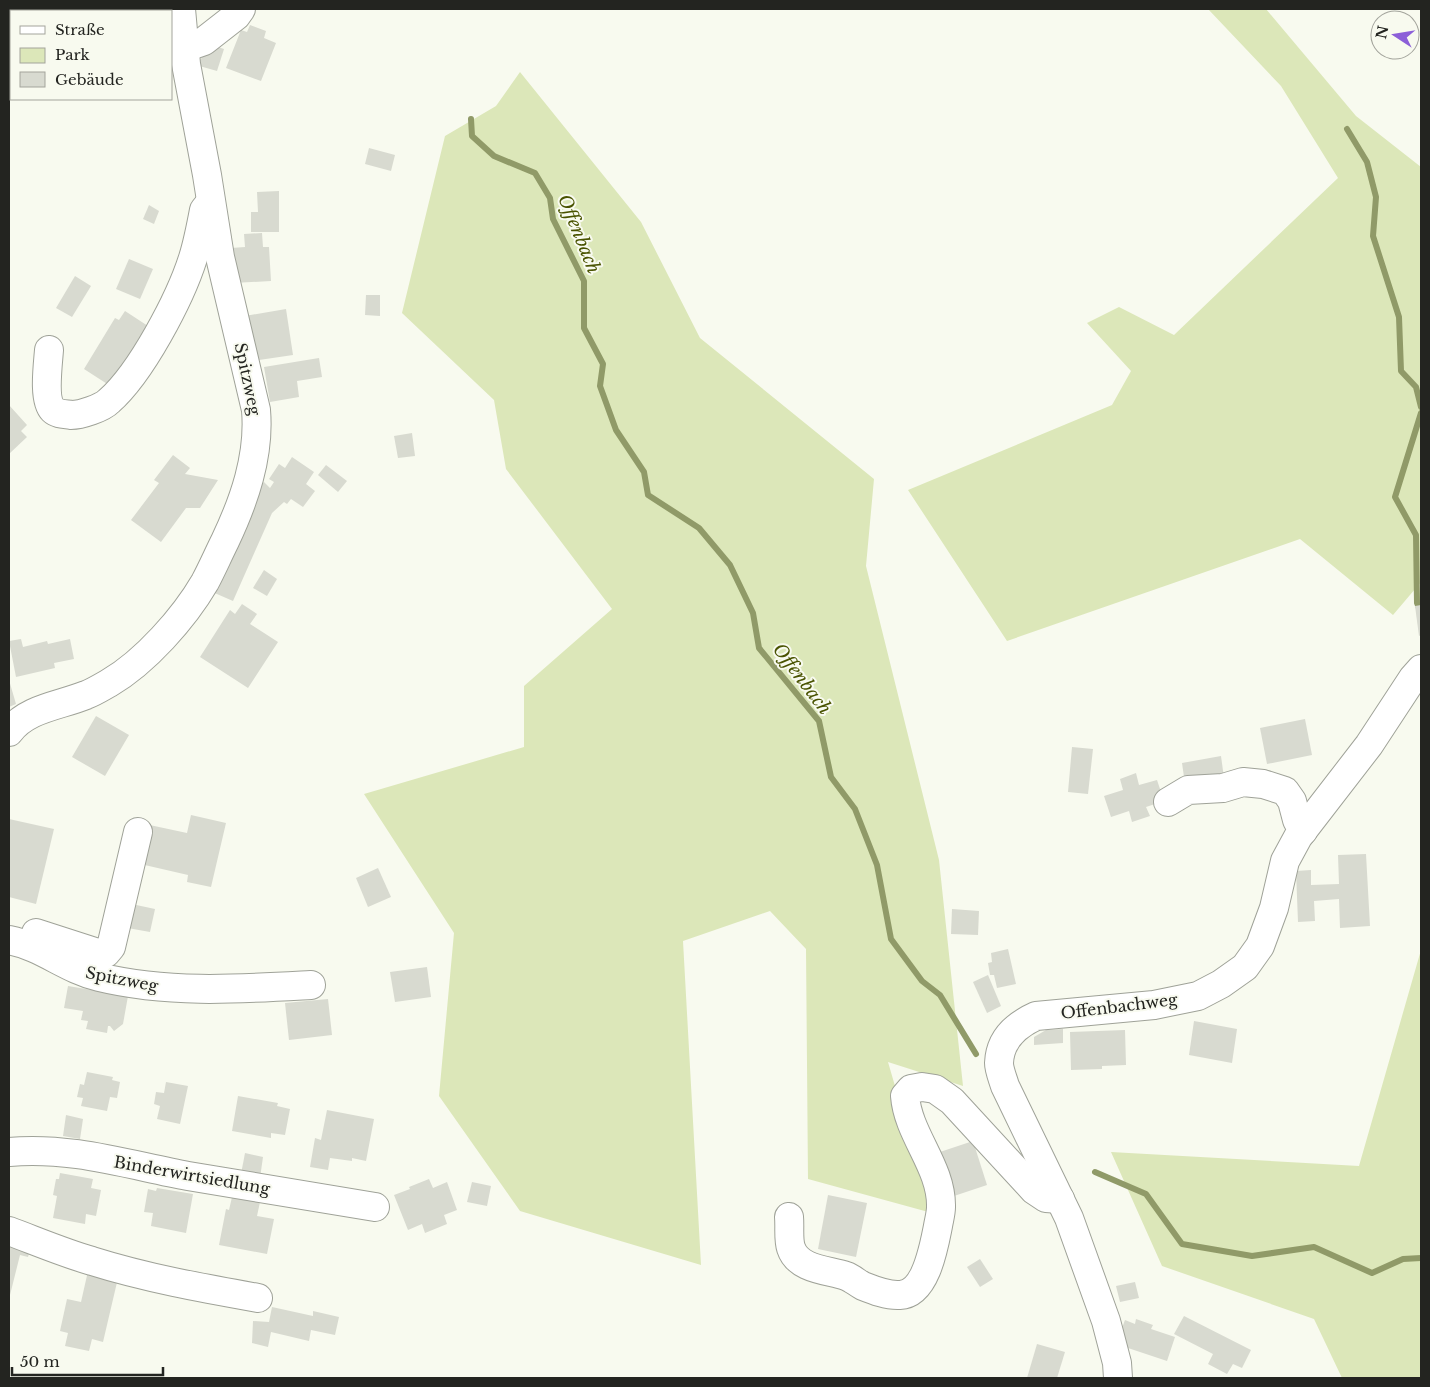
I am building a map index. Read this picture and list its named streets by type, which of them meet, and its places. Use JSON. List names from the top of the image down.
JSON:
{
  "streets": {
    "street": ["Spitzweg", "Offenbachweg", "Binderwirtsiedlung"]
  },
  "water": ["Offenbach"],
  "legend": ["Straße", "Park", "Gebäude"],
  "scale_bar": "50 m",
  "north": "left"
}
